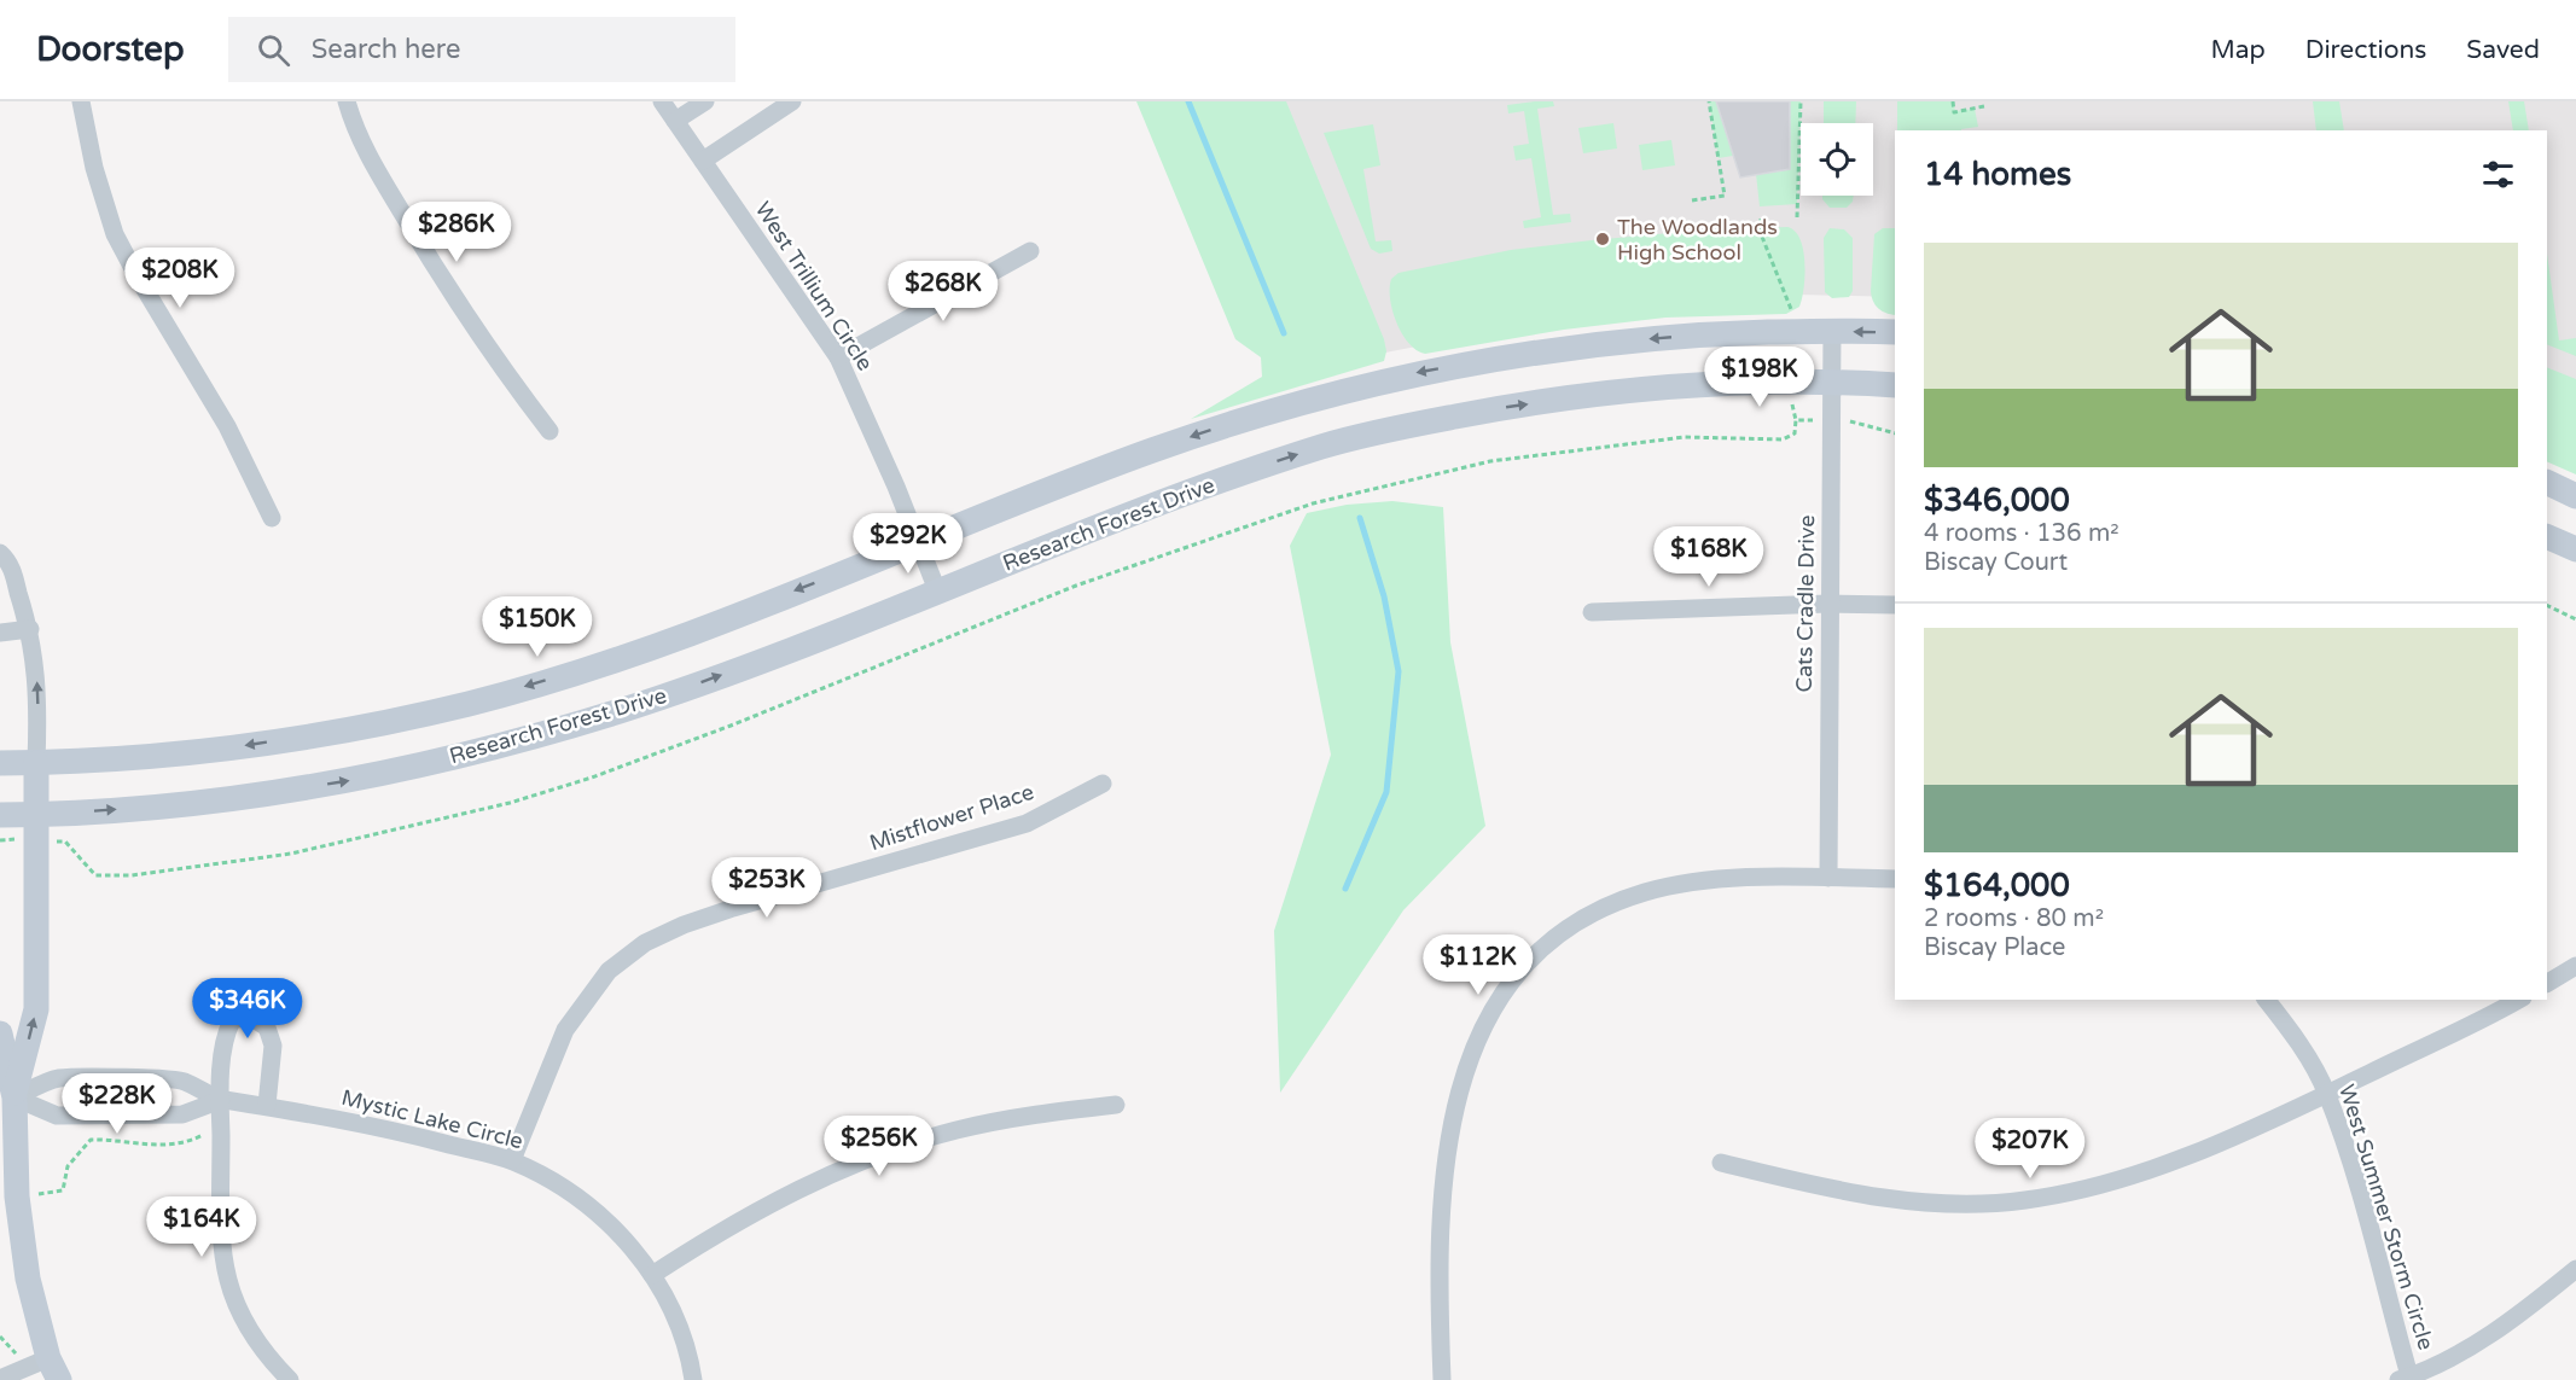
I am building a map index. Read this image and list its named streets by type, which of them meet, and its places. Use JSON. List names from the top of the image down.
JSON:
{
  "streets": {
    "main road": ["Research Forest Drive"],
    "street": [
      "West Trillium Circle",
      "Cats Cradle Drive",
      "Mistflower Place",
      "Mystic Lake Circle",
      "West Summer Storm Circle"
    ]
  },
  "crossings": [
    ["West Trillium Circle", "Research Forest Drive"],
    ["Research Forest Drive", "Cats Cradle Drive"],
    ["Mistflower Place", "Mystic Lake Circle"]
  ],
  "places": ["The Woodlands High School"],
  "page": {
    "header": "Doorstep",
    "search": "Search here",
    "nav": ["Map", "Directions", "Saved"],
    "heading": "14 homes",
    "price": [
      "$286K",
      "$208K",
      "$268K",
      "$198K",
      "$292K",
      "$168K",
      "$150K",
      "$253K",
      "$112K",
      "$346K",
      "$228K",
      "$256K",
      "$207K",
      "$164K"
    ],
    "list": [
      {
        "name": "$346,000",
        "note": "4 rooms · 136 m² · Biscay Court"
      },
      {
        "name": "$164,000",
        "note": "2 rooms · 80 m² · Biscay Place"
      }
    ]
  }
}
